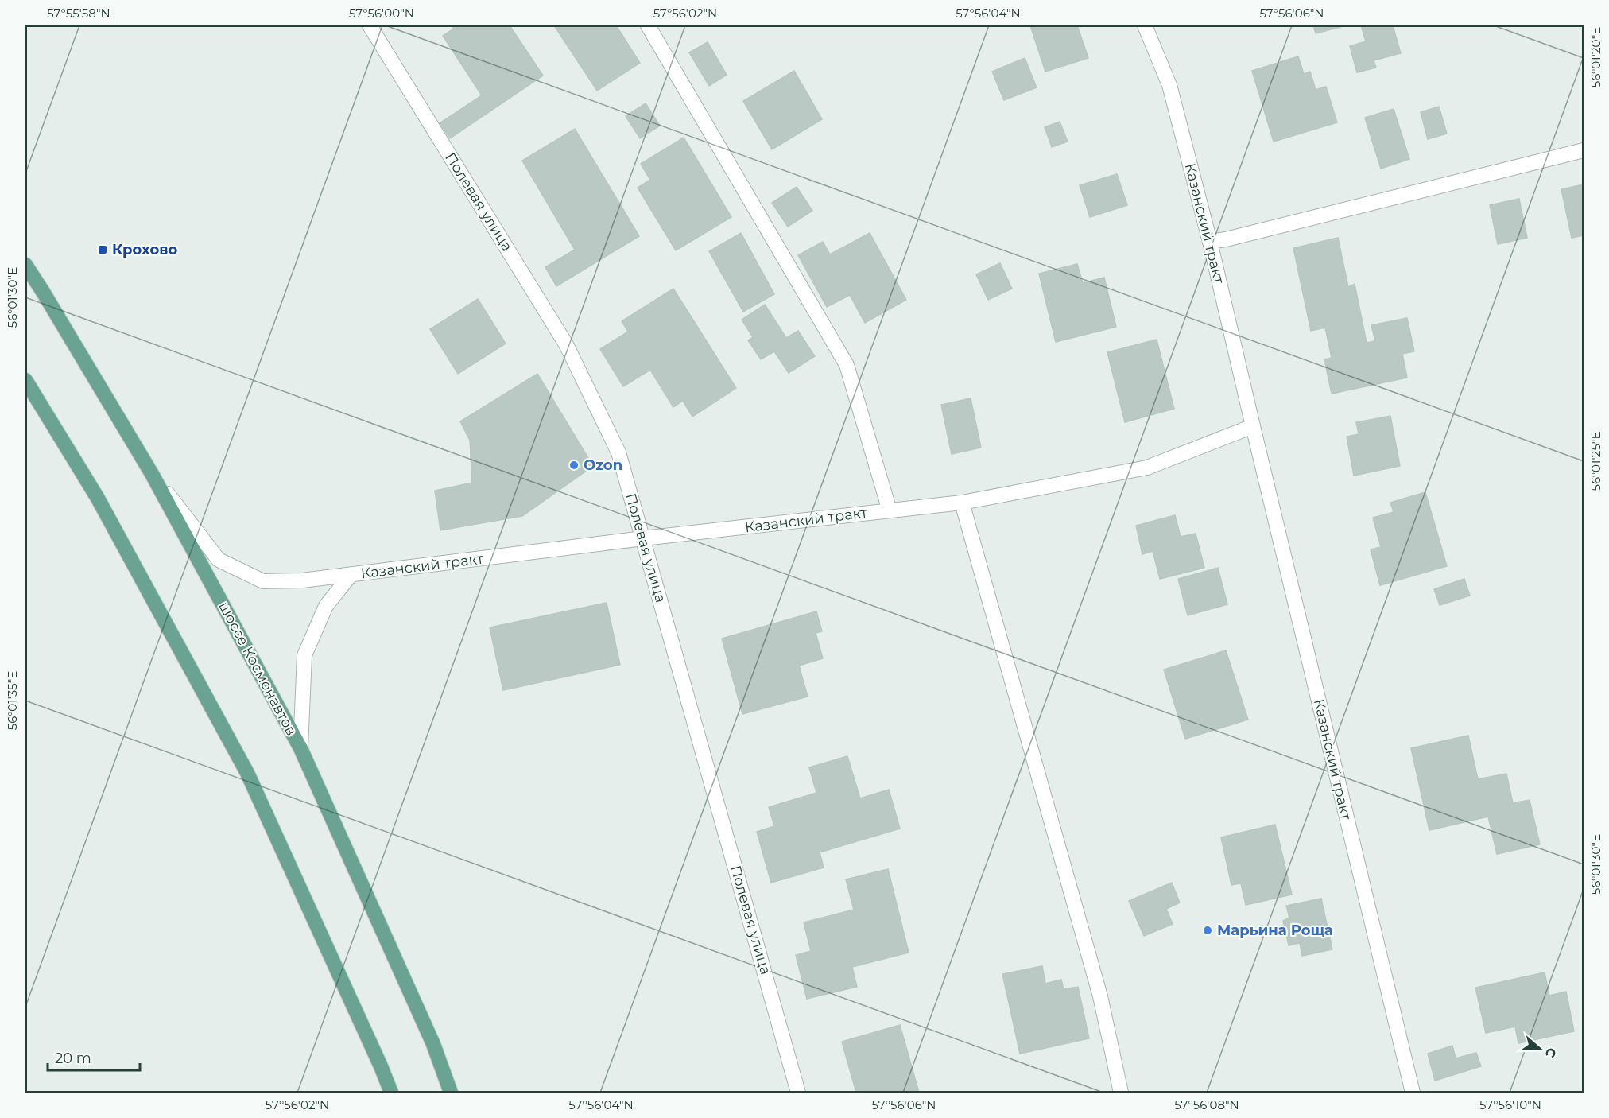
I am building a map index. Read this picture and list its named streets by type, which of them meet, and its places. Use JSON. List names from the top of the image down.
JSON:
{
  "streets": {
    "main road": ["шоссе Космонавтов"],
    "street": ["Полевая улица", "Казанский тракт"]
  },
  "crossings": [
    ["Полевая улица", "Казанский тракт"],
    ["Казанский тракт", "шоссе Космонавтов"]
  ],
  "places": {
    "transit": ["Крохово"],
    "other": ["Ozon", "Марьина Роща"]
  },
  "scale_bar": "20 m",
  "north": "right",
  "coordinates": [
    "57°55'58\"N",
    "57°56'00\"N",
    "57°56'02\"N",
    "57°56'04\"N",
    "57°56'06\"N",
    "56°01'20\"E",
    "56°01'30\"E",
    "56°01'25\"E",
    "56°01'35\"E",
    "57°56'08\"N",
    "57°56'10\"N"
  ]
}
